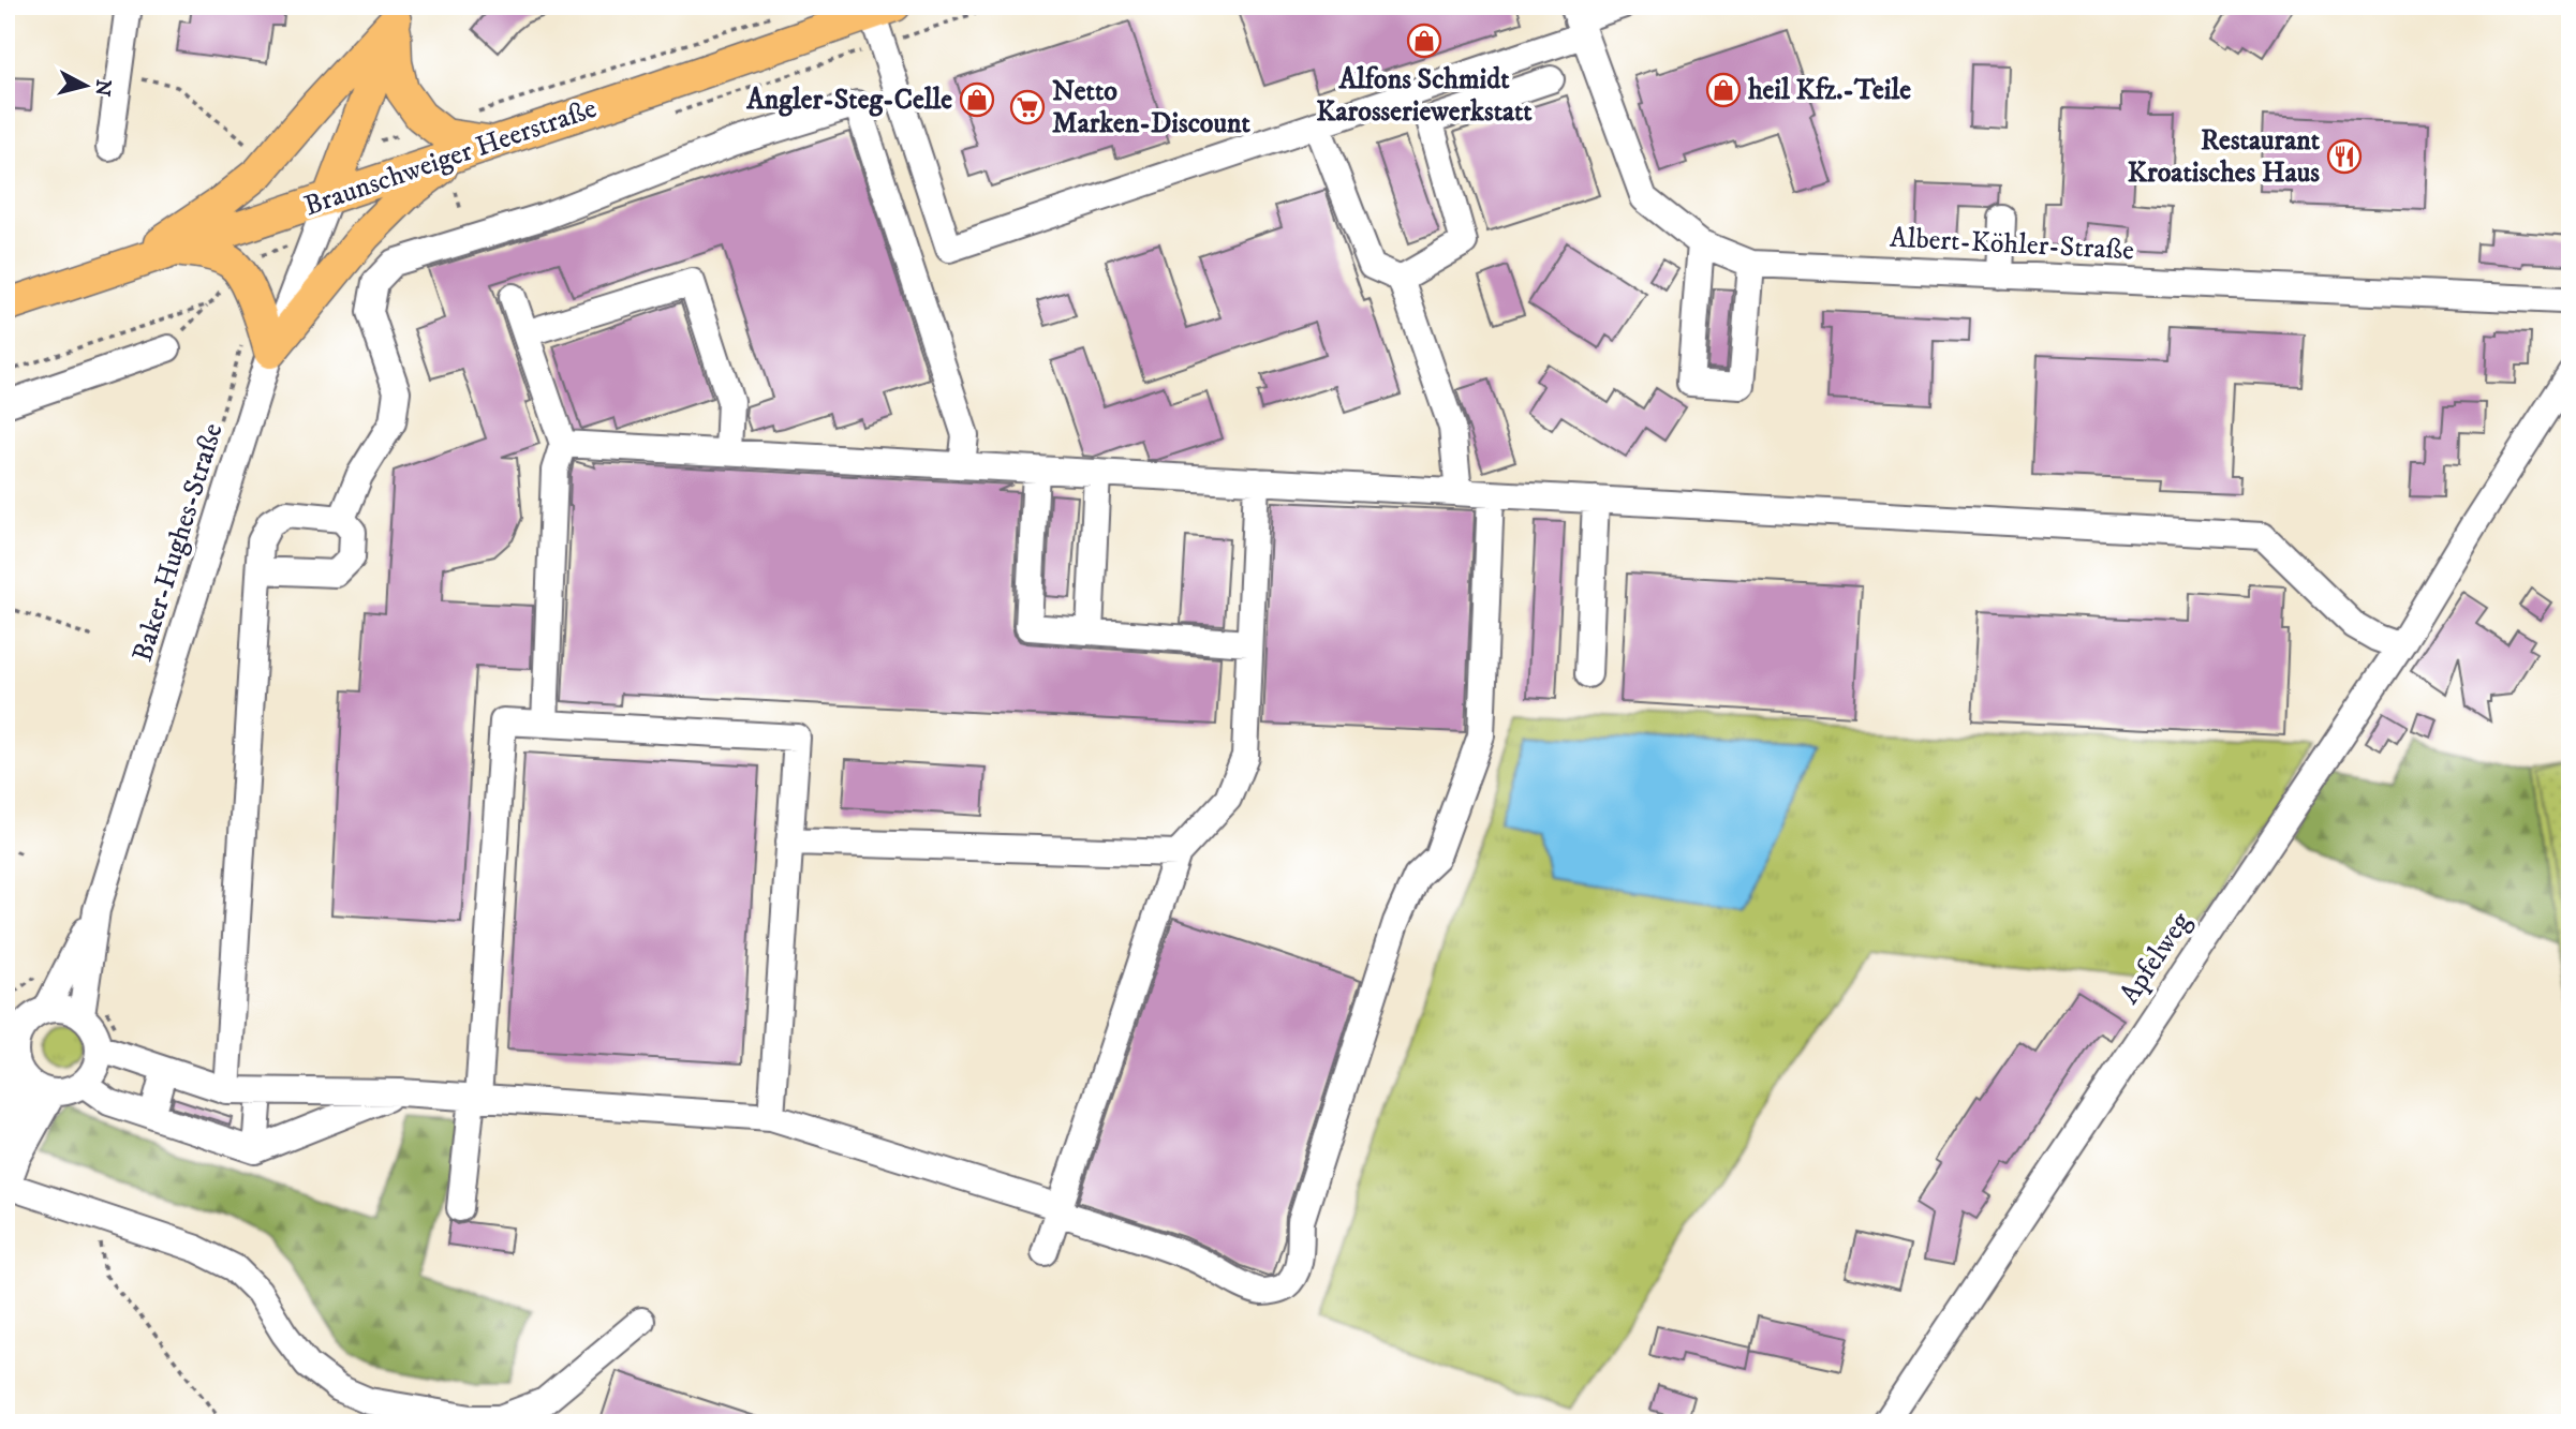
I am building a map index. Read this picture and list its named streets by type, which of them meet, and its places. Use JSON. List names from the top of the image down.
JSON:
{
  "streets": {
    "main road": ["Braunschweiger Heerstraße"],
    "street": ["Albert-Köhler-Straße", "Baker-Hughes-Straße", "Apfelweg"]
  },
  "crossings": [
    ["Braunschweiger Heerstraße", "Baker-Hughes-Straße"]
  ],
  "places": {
    "shop": ["Alfons Schmidt Karosseriewerkstatt", "heil Kfz.-Teile", "Angler-Steg-Celle"],
    "supermarket": ["Netto Marken-Discount"],
    "restaurant": ["Restaurant Kroatisches Haus"]
  },
  "north": "right"
}
